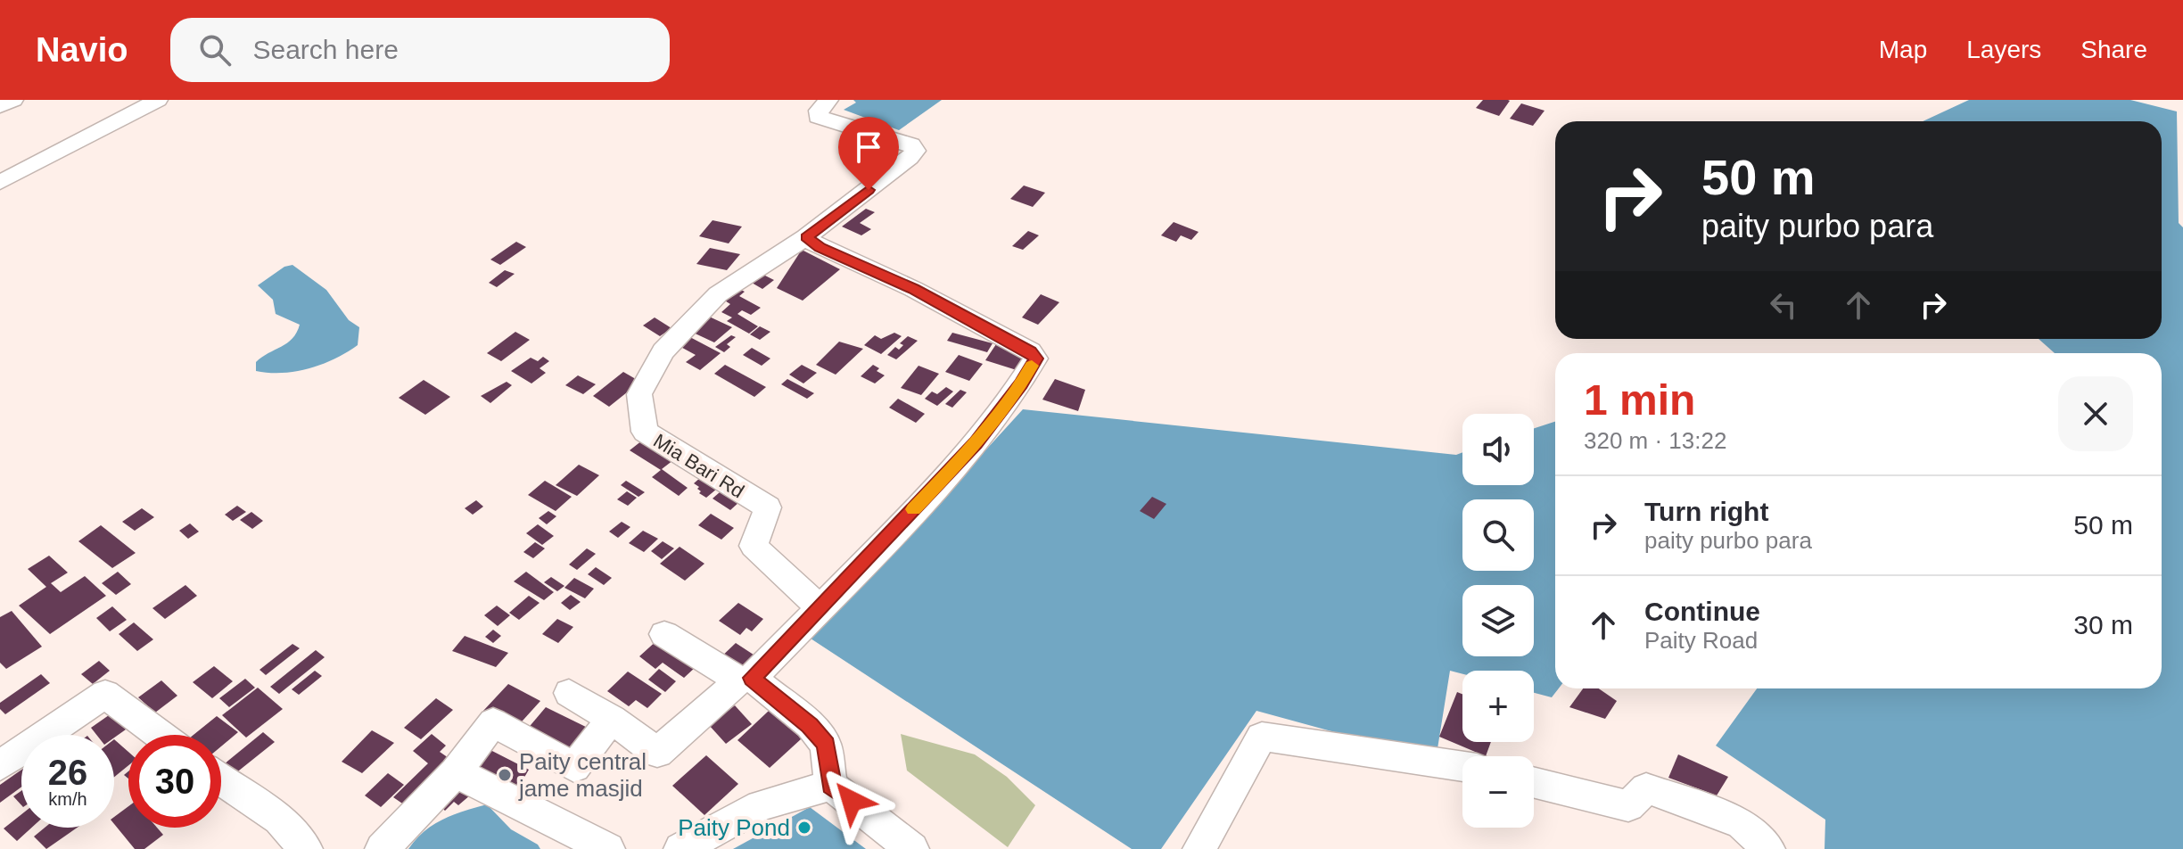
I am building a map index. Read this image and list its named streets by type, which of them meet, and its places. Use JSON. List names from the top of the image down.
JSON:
{
  "streets": {
    "street": ["Mia Bari Rd"]
  },
  "places": ["Paity central jame masjid", "Paity Pond"],
  "page": {
    "header": "Navio",
    "search": "Search here",
    "nav": ["Map", "Layers", "Share"],
    "turn": ["50 m", "paity purbo para"],
    "heading": ["1 min", "320 m · 13:22"],
    "map_buttons": ["+", "−"],
    "list": [
      {
        "name": "Turn right",
        "note": "paity purbo para",
        "value": "50 m"
      },
      {
        "name": "Continue",
        "note": "Paity Road",
        "value": "30 m"
      }
    ],
    "speed": "26 km/h",
    "limit": "30"
  }
}
